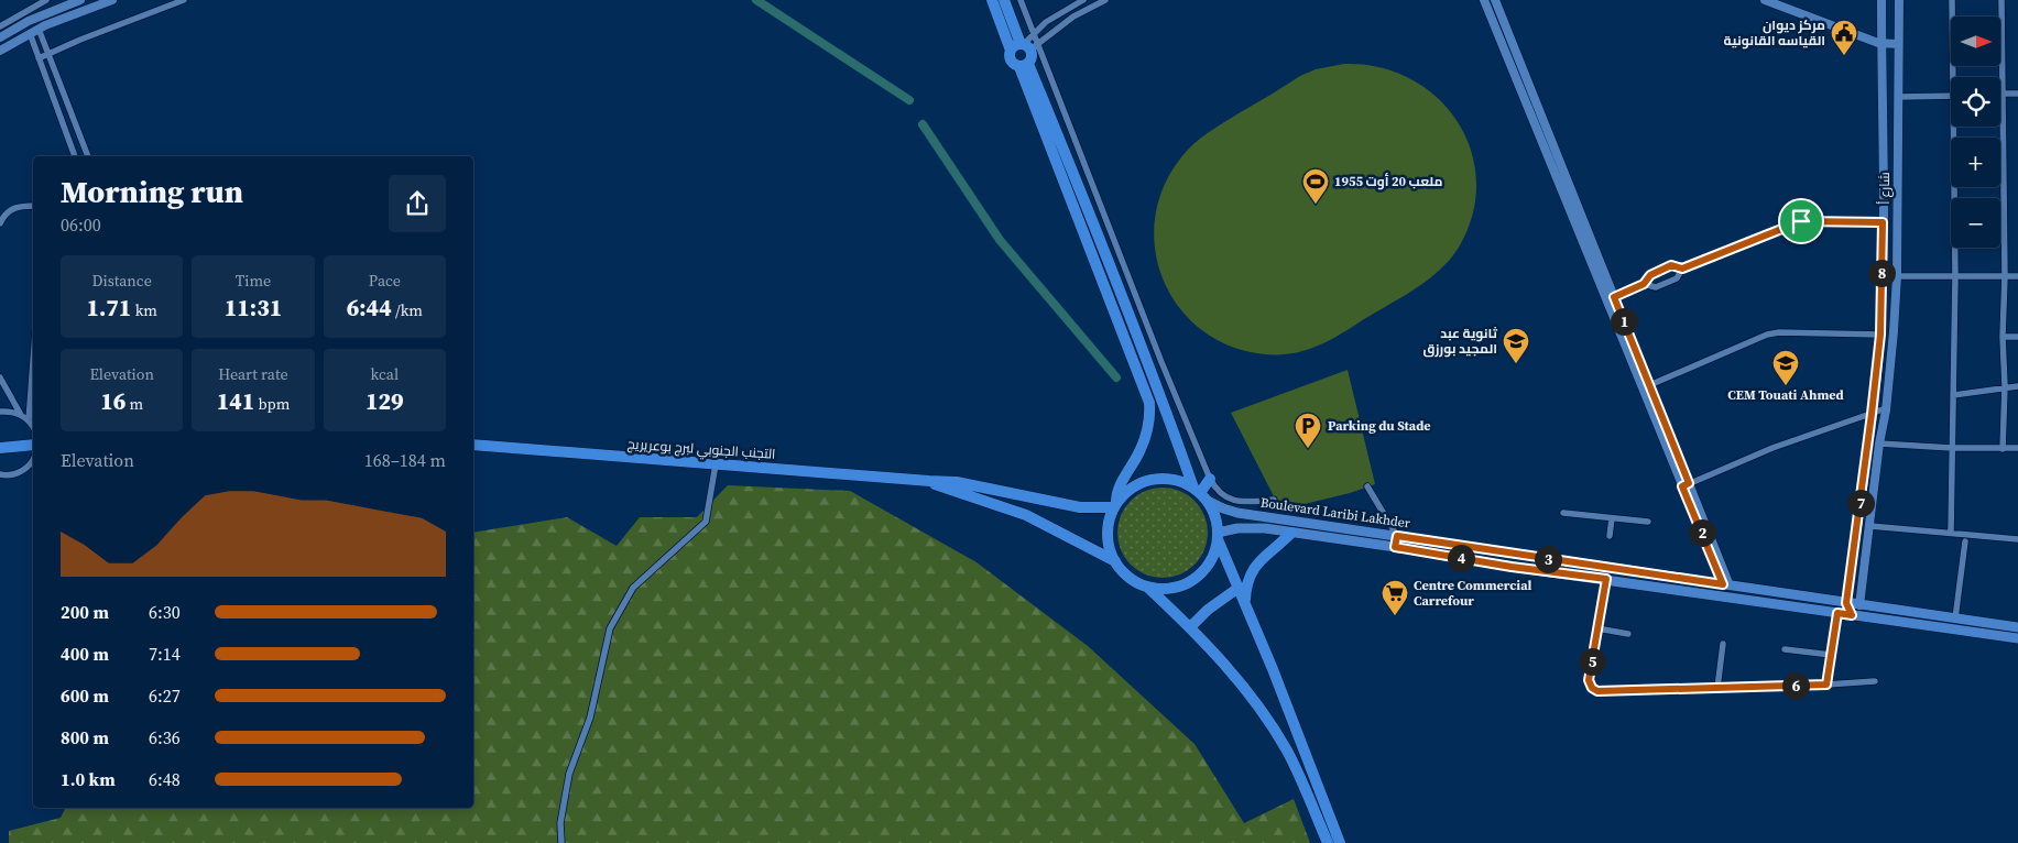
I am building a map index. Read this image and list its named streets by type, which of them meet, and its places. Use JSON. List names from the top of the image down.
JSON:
{
  "streets": {
    "highway": ["التجنب الجنوبي لبرج بوعريريج"],
    "main road": ["Boulevard Laribi Lakhder"],
    "street": ["شارع أ"]
  },
  "crossings": [
    ["شارع أ", "Boulevard Laribi Lakhder"],
    ["التجنب الجنوبي لبرج بوعريريج", "Boulevard Laribi Lakhder"]
  ],
  "places": {
    "public building": ["مركز ديوان القياسه القانونية"],
    "sports": ["ملعب 20 أوت 1955"],
    "school or university": ["ثانوية عبد المجيد بورزق", "CEM Touati Ahmed"],
    "parking": ["Parking du Stade"],
    "supermarket": ["Centre Commercial Carrefour"]
  },
  "north": "right",
  "page": {
    "map_buttons": ["+", "−"],
    "heading": ["Morning run", "06:00"],
    "stats": [
      ["Distance", "1.71 km"],
      ["Time", "11:31"],
      ["Pace", "6:44 /km"],
      ["Elevation", "16 m"],
      ["Heart rate", "141 bpm"],
      ["kcal", "129"]
    ],
    "pins": [
      "8",
      "1",
      "7",
      "2",
      "4",
      "3",
      "5",
      "6"
    ],
    "chart": ["Elevation", "168–184 m"],
    "list": [
      {
        "name": "200 m",
        "note": "6:30"
      },
      {
        "name": "400 m",
        "note": "7:14"
      },
      {
        "name": "600 m",
        "note": "6:27"
      },
      {
        "name": "800 m",
        "note": "6:36"
      },
      {
        "name": "1.0 km",
        "note": "6:48"
      }
    ]
  }
}
